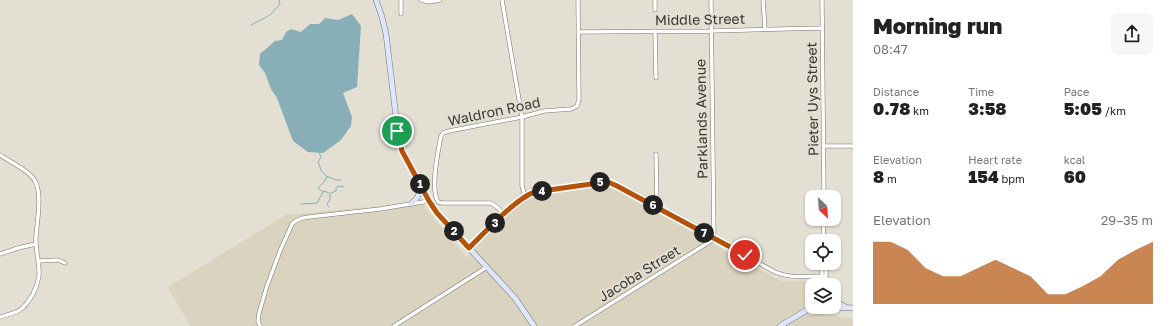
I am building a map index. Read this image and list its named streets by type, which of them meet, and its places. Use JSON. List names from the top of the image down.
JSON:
{
  "streets": {
    "street": [
      "Middle Street",
      "Pieter Uys Street",
      "Waldron Road",
      "Parklands Avenue",
      "Jacoba Street"
    ]
  },
  "crossings": [
    ["Middle Street", "Pieter Uys Street"],
    ["Middle Street", "Waldron Road"],
    ["Middle Street", "Parklands Avenue"],
    ["Parklands Avenue", "Jacoba Street"]
  ],
  "north": "bottom right",
  "page": {
    "heading": ["Morning run", "08:47"],
    "stats": [
      ["Distance", "0.78 km"],
      ["Time", "3:58"],
      ["Pace", "5:05 /km"],
      ["Elevation", "8 m"],
      ["Heart rate", "154 bpm"],
      ["kcal", "60"]
    ],
    "pins": [
      "5",
      "1",
      "4",
      "6",
      "3",
      "2",
      "7"
    ],
    "chart": ["Elevation", "29–35 m"]
  }
}
